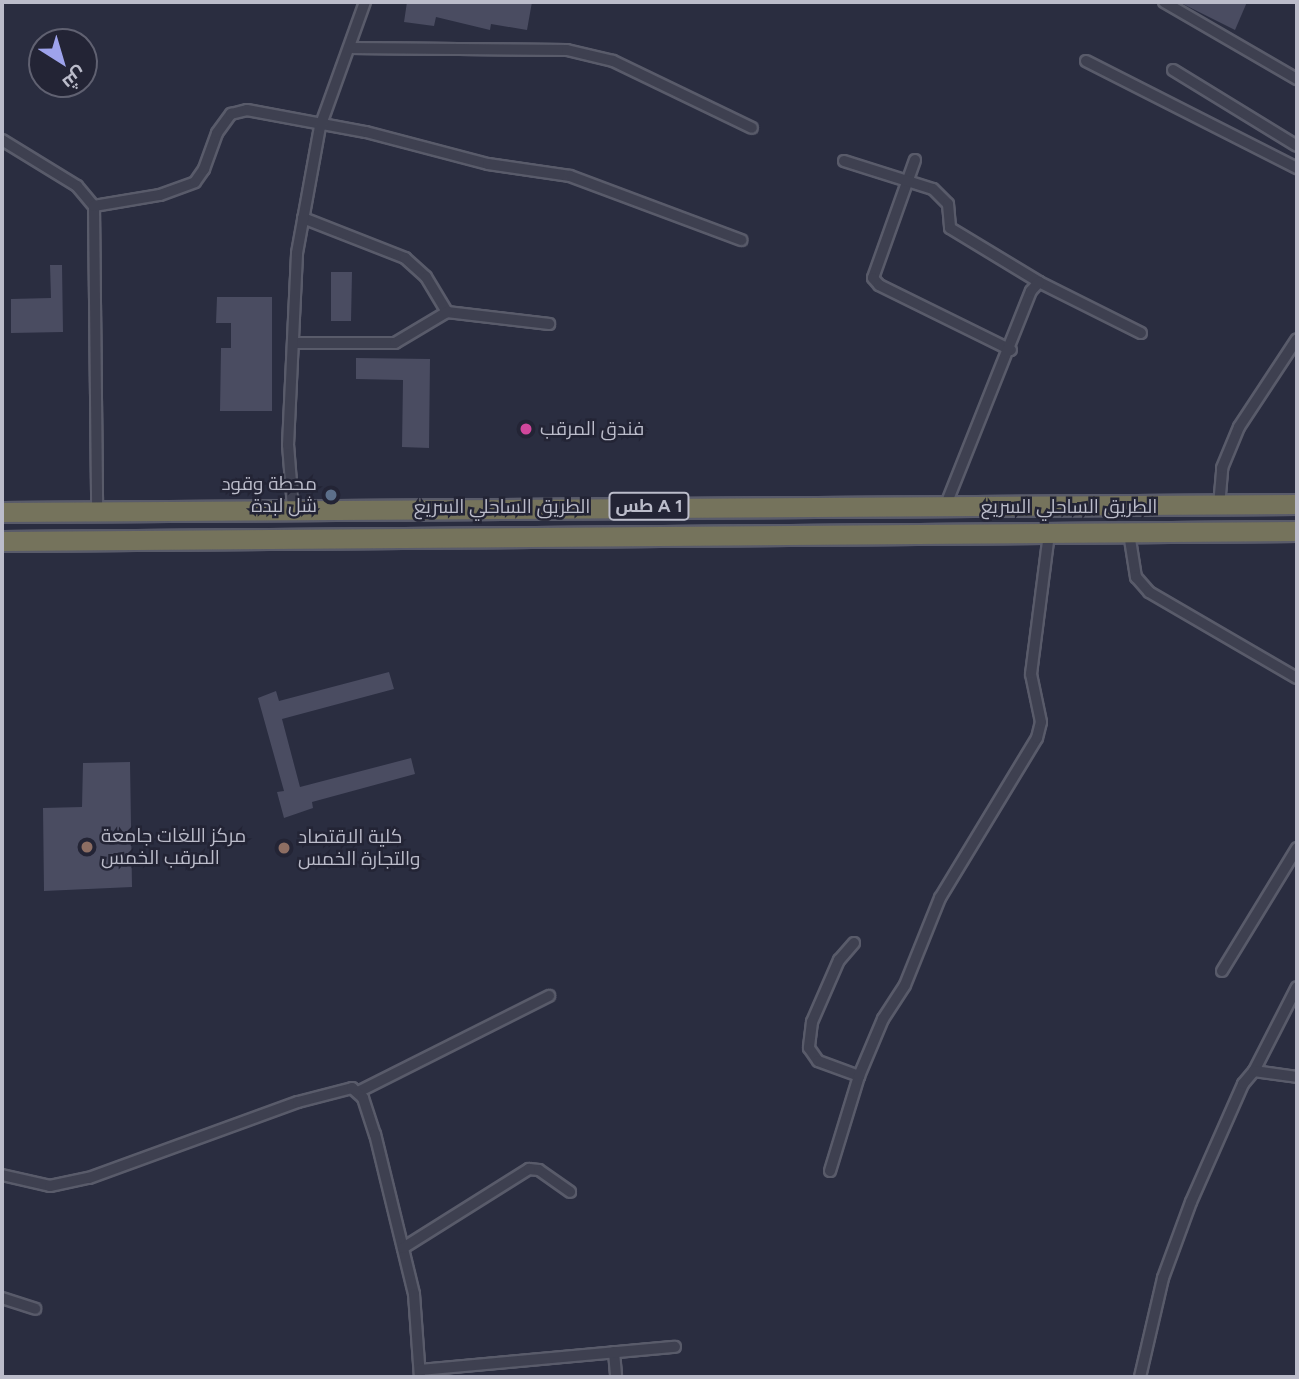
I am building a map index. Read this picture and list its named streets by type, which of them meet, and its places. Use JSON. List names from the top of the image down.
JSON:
{
  "streets": {
    "highway": ["طس A 1", "الطريق الساحلي السريع"]
  },
  "places": [
    "فندق المرقب",
    "محطة وقود شل لبدة",
    "مركز اللغات جامعة المرقب الخمس",
    "كلية الاقتصاد والتجارة الخمس"
  ],
  "north": "bottom right"
}
